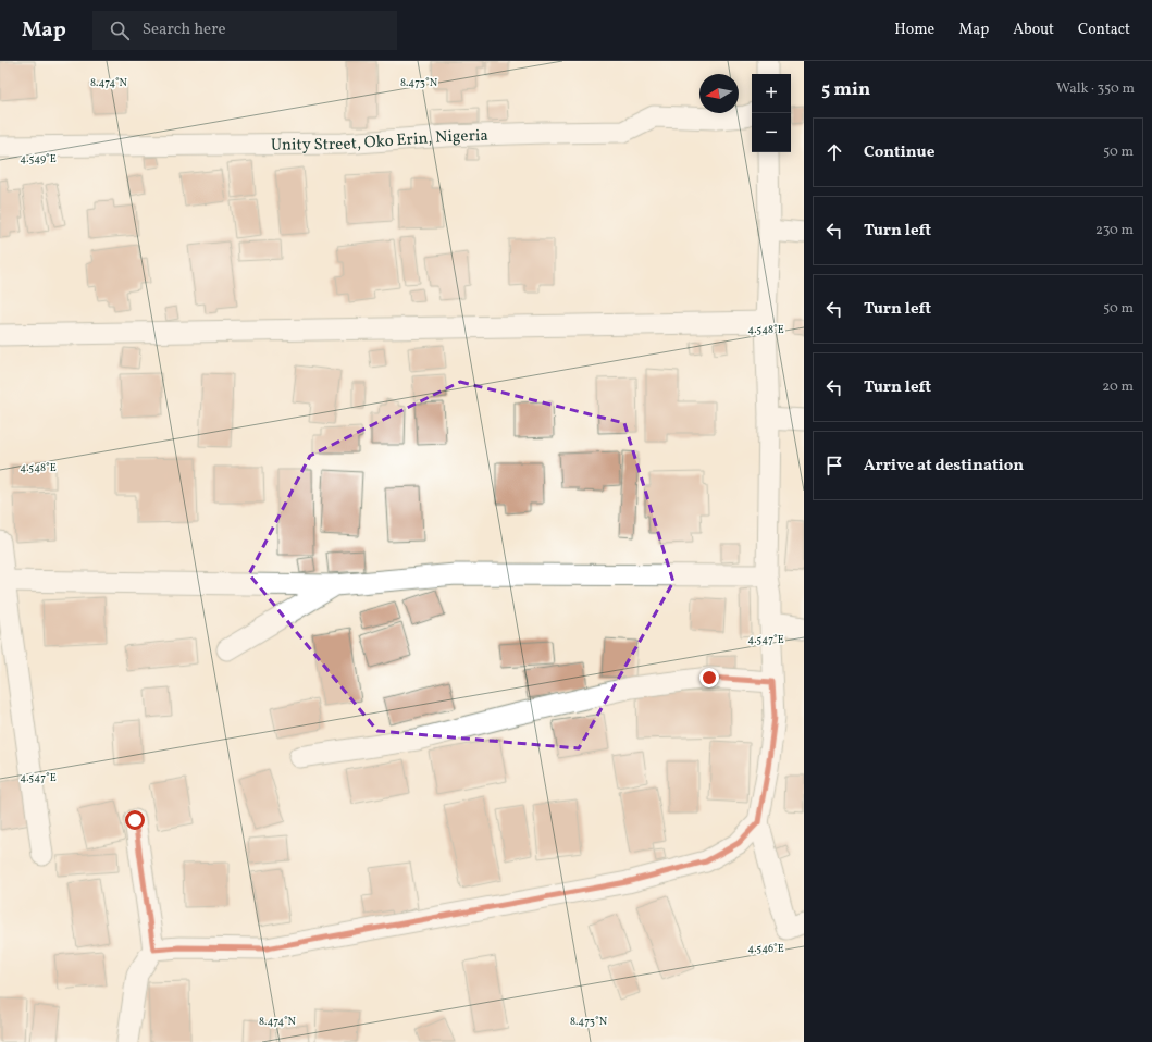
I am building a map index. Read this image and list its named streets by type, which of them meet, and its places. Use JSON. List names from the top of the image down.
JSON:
{
  "streets": {
    "street": ["Unity Street, Oko Erin, Nigeria"]
  },
  "north": "left",
  "page": {
    "header": "Map",
    "search": "Search here",
    "nav": [
      "Home",
      "Map",
      "About",
      "Contact"
    ],
    "heading": ["5 min", "Walk · 350 m"],
    "map_buttons": ["+", "−"],
    "list": [
      ["Continue", "50 m"],
      ["Turn left", "230 m"],
      ["Turn left", "50 m"],
      ["Turn left", "20 m"],
      "Arrive at destination"
    ]
  },
  "coordinates": [
    "8.474°N",
    "8.473°N",
    "4.549°E",
    "4.548°E",
    "4.547°E",
    "4.546°E"
  ]
}
